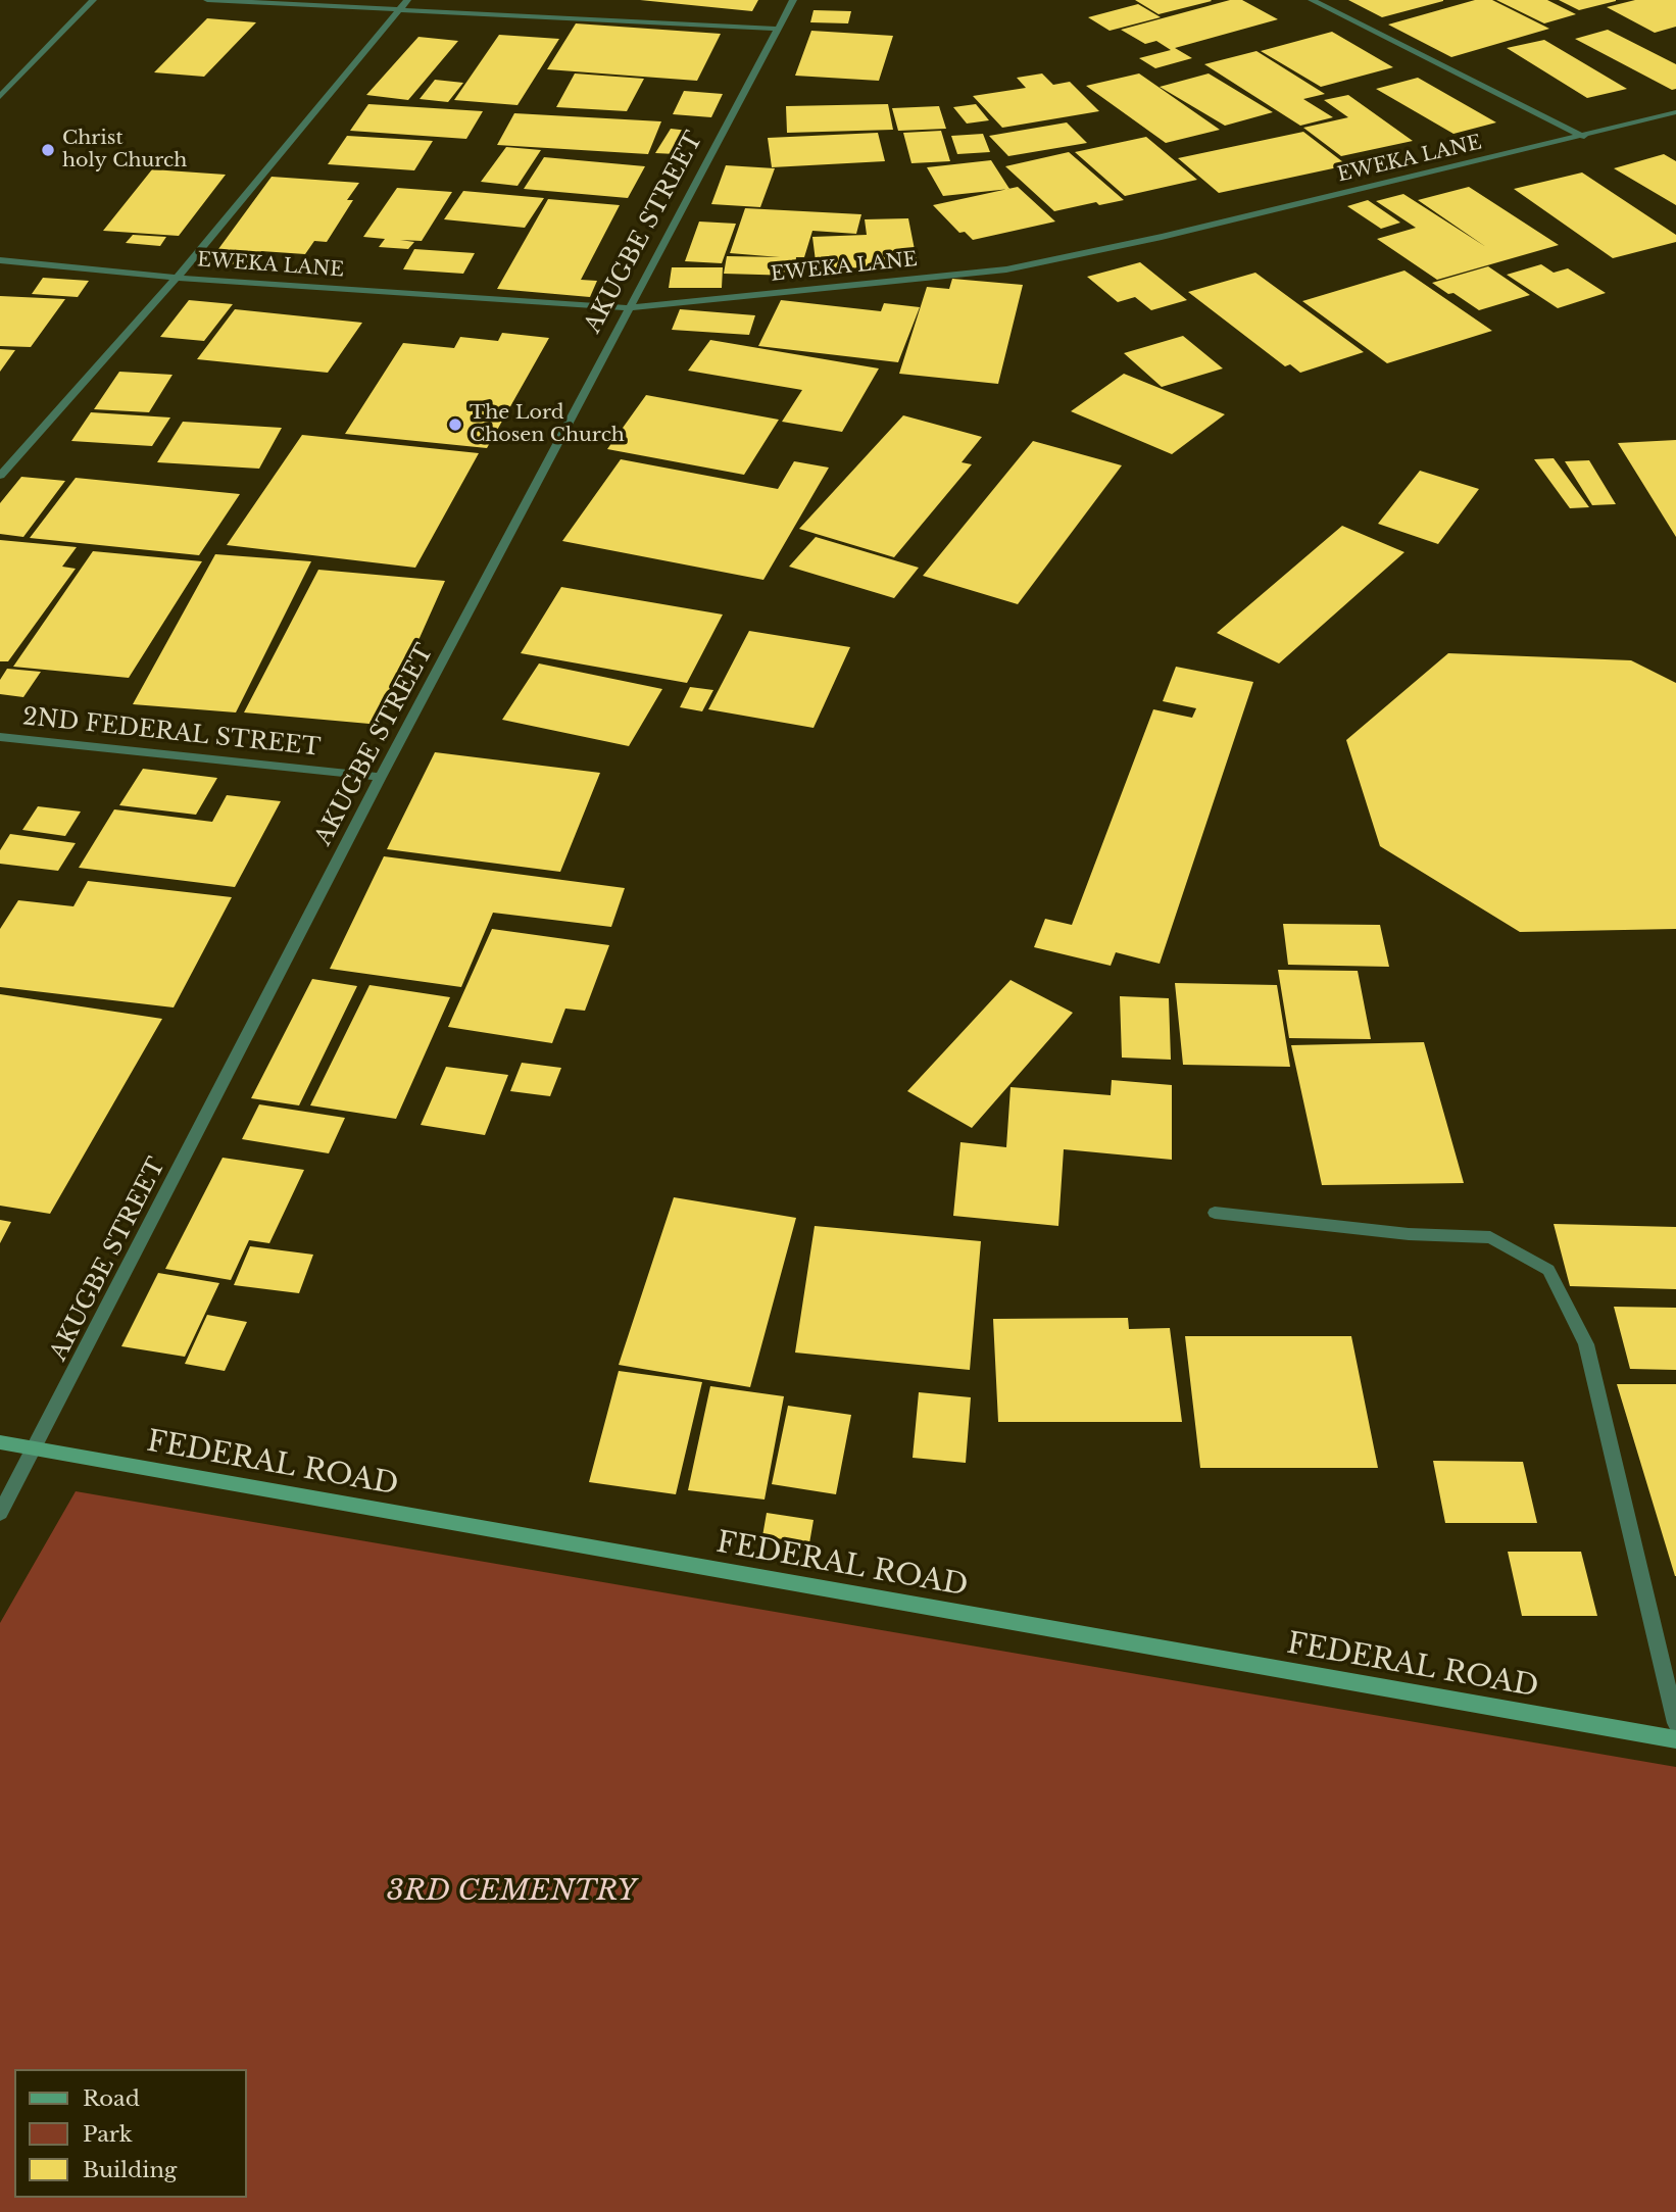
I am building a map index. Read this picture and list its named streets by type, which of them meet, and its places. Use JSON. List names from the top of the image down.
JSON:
{
  "streets": {
    "street": [
      "EWEKA LANE",
      "AKUGBE STREET",
      "2ND FEDERAL STREET",
      "FEDERAL ROAD"
    ]
  },
  "crossings": [
    ["EWEKA LANE", "AKUGBE STREET"],
    ["AKUGBE STREET", "2ND FEDERAL STREET"],
    ["AKUGBE STREET", "FEDERAL ROAD"]
  ],
  "parks": ["3RD CEMENTRY"],
  "places": ["Christ holy Church", "The Lord Chosen Church"],
  "legend": ["Road", "Park", "Building"]
}
